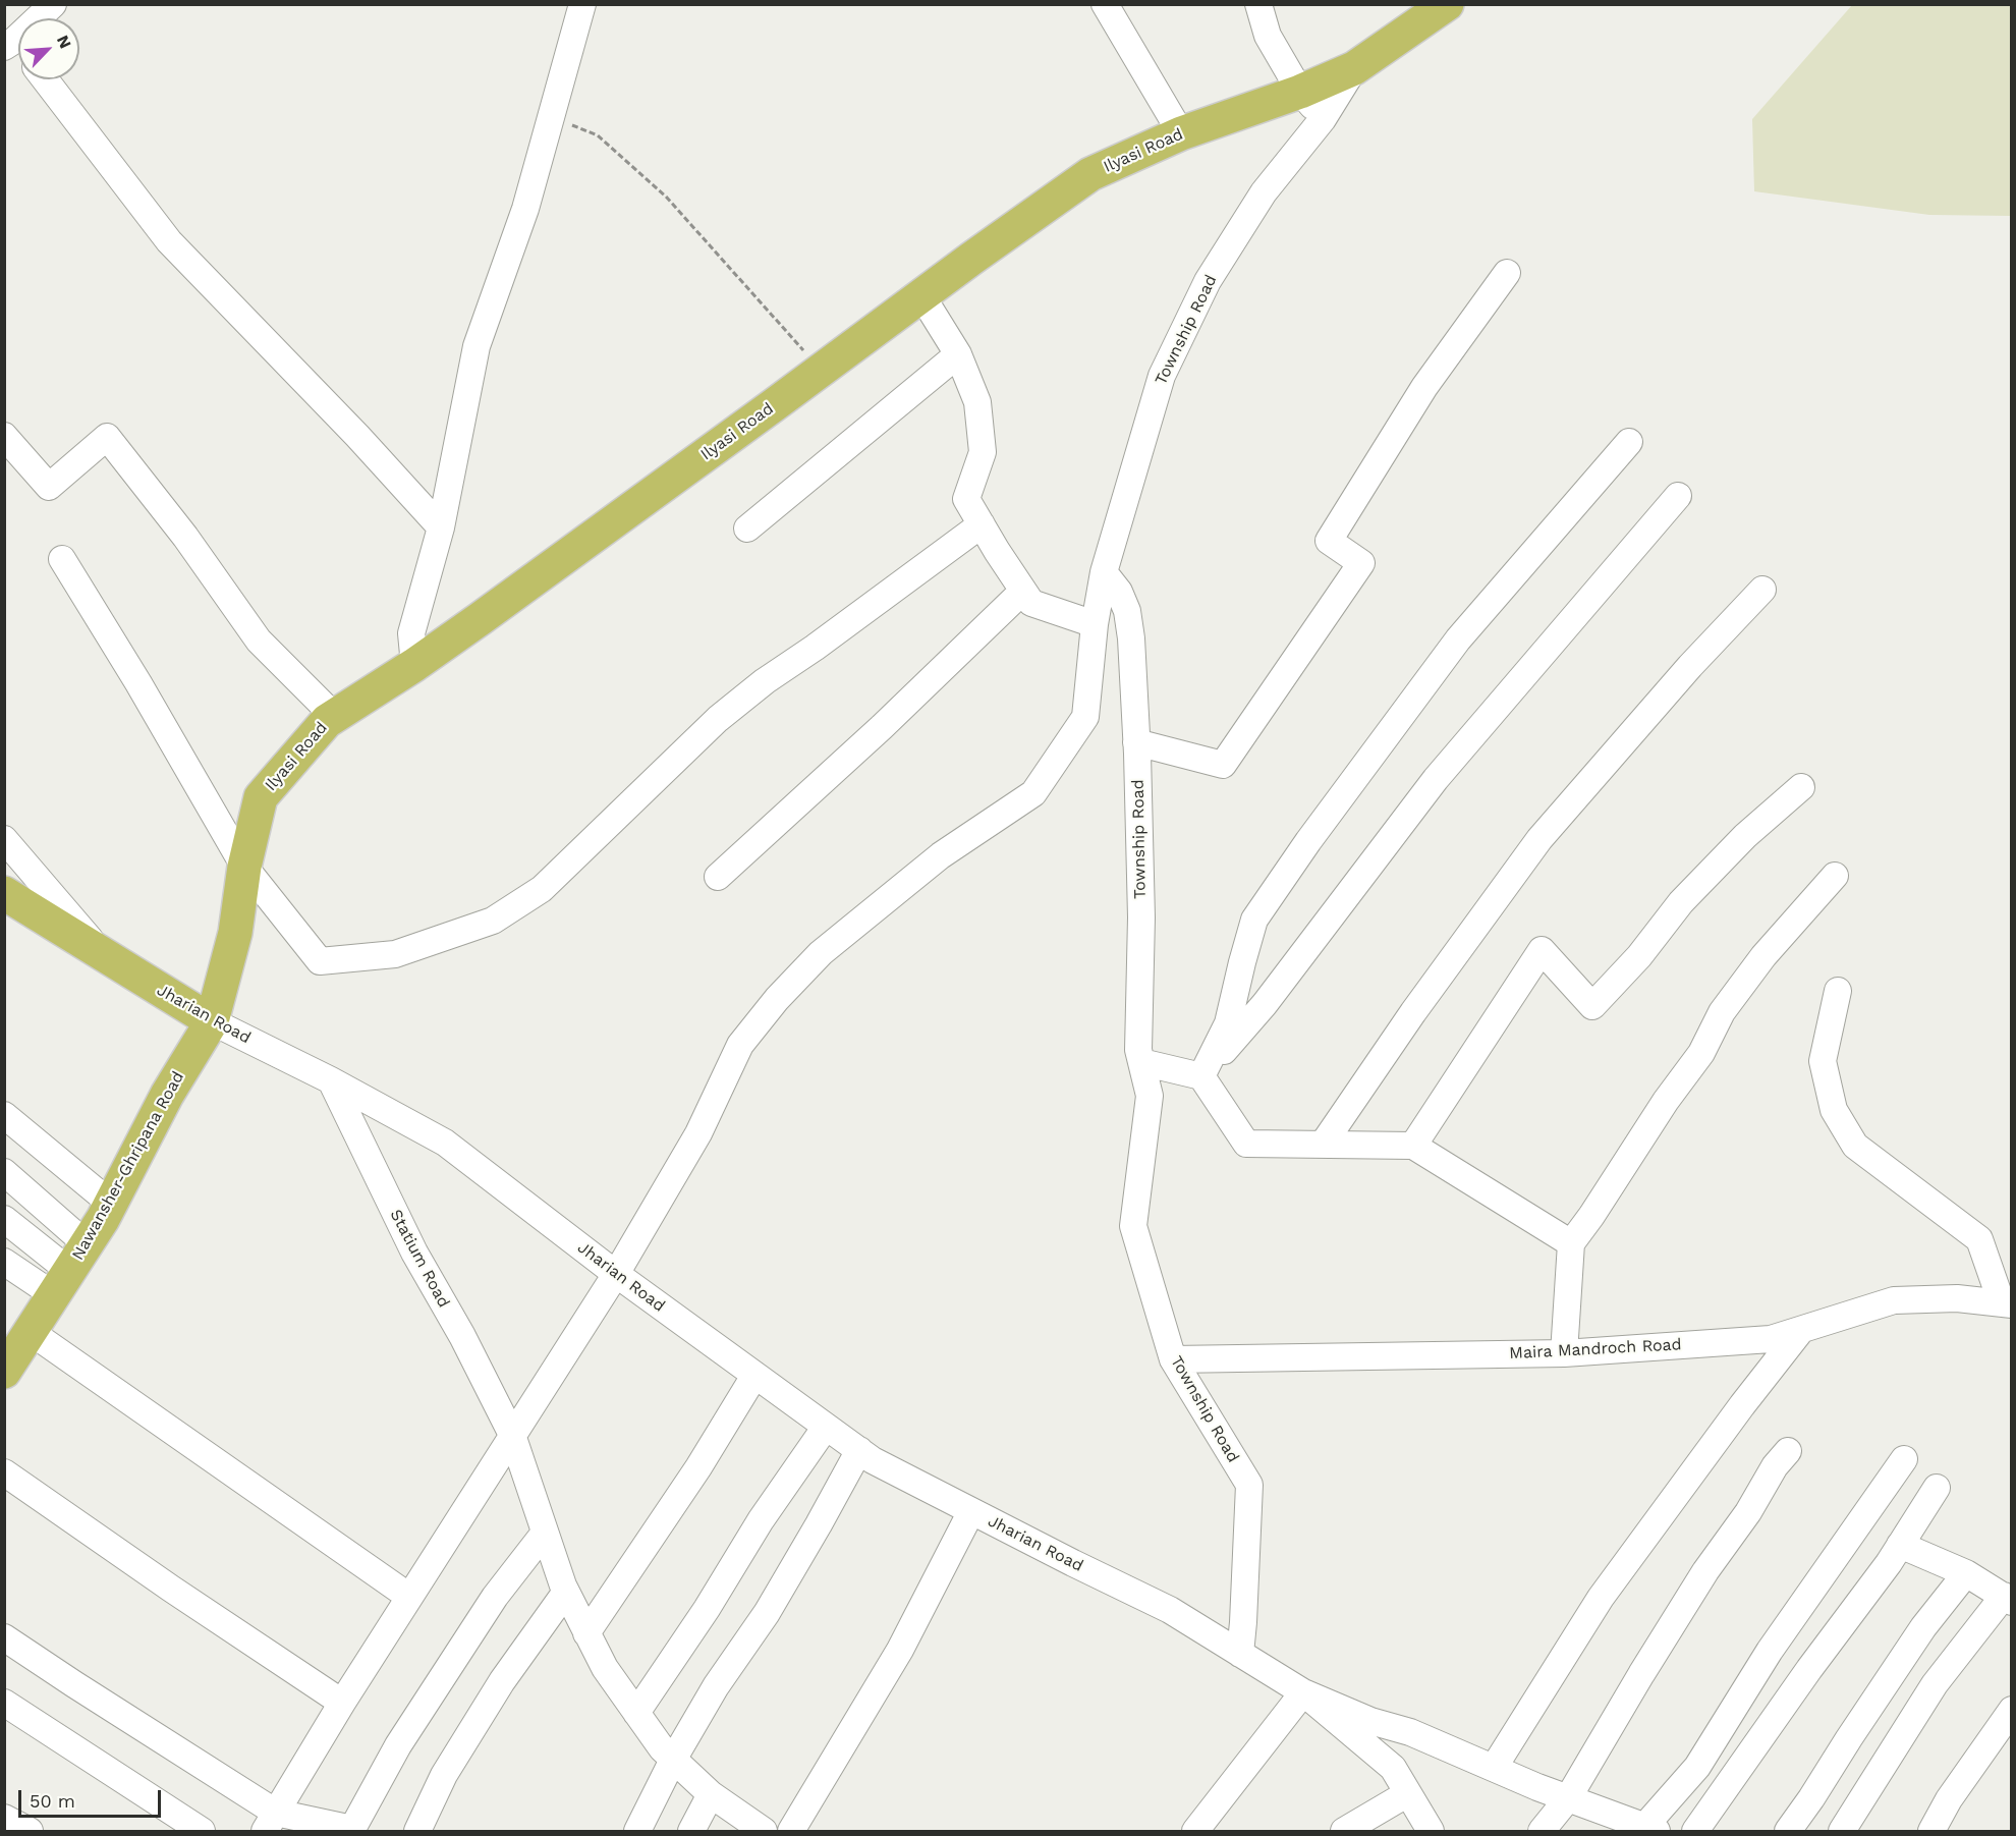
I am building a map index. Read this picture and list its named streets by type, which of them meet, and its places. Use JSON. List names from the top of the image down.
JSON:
{
  "streets": {
    "main road": ["Ilyasi Road", "Jharian Road", "Nawansher-Ghripana Road"],
    "street": ["Township Road", "Statium Road", "Maira Mandroch Road"]
  },
  "crossings": [
    ["Ilyasi Road", "Township Road"],
    ["Ilyasi Road", "Jharian Road"],
    ["Ilyasi Road", "Nawansher-Ghripana Road"],
    ["Township Road", "Jharian Road"],
    ["Township Road", "Maira Mandroch Road"],
    ["Jharian Road", "Nawansher-Ghripana Road"],
    ["Jharian Road", "Statium Road"]
  ],
  "scale_bar": "50 m",
  "north": "top right"
}
